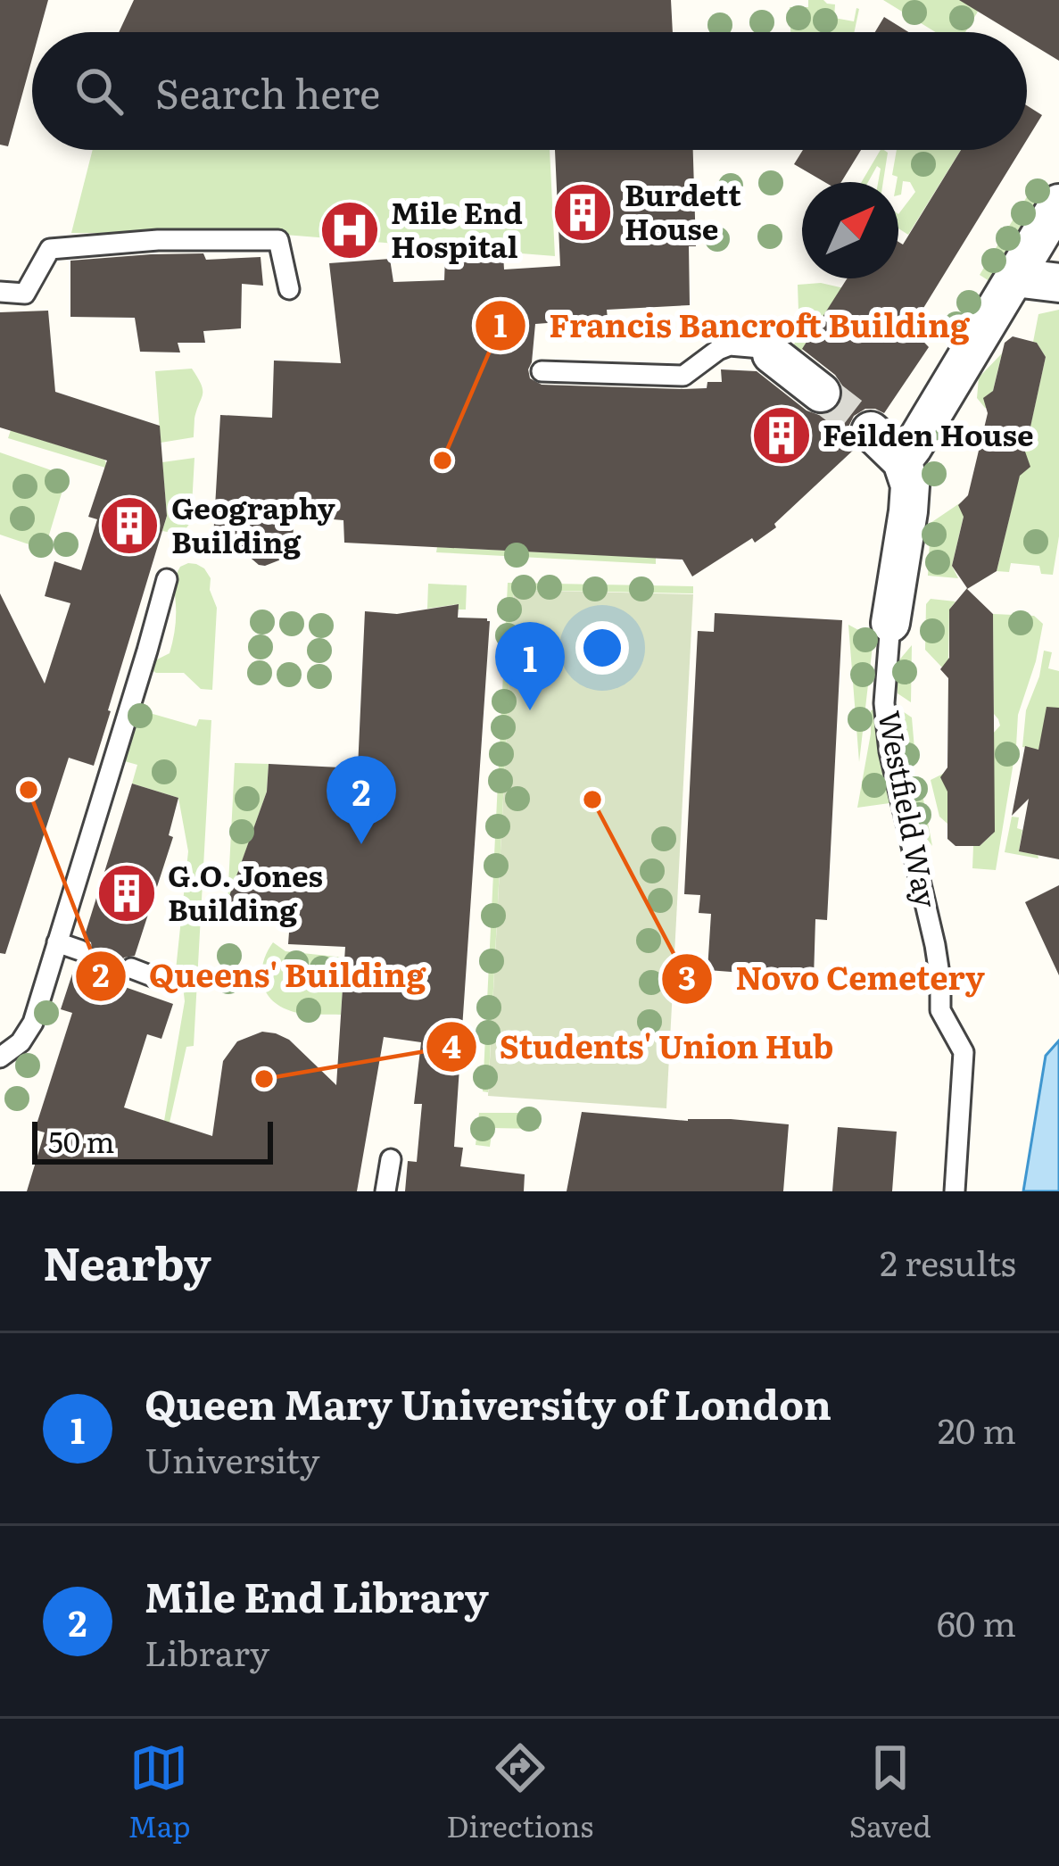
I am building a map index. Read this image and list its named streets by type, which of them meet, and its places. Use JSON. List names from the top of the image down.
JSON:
{
  "streets": {
    "street": ["Westfield Way"]
  },
  "places": {
    "building": [
      "Burdett House",
      "Feilden House",
      "Geography Building",
      "G.O. Jones Building"
    ],
    "hospital": ["Mile End Hospital"],
    "other": [
      "Francis Bancroft Building",
      "Queens' Building",
      "Novo Cemetery",
      "Students' Union Hub"
    ]
  },
  "scale_bar": "50 m",
  "north": "top right",
  "page": {
    "search": "Search here",
    "pins": ["1", "2"],
    "scale": "50 m",
    "heading": ["Nearby", "2 results"],
    "list": [
      {
        "mark": "1",
        "name": "Queen Mary University of London",
        "note": "University",
        "value": "20 m"
      },
      {
        "mark": "2",
        "name": "Mile End Library",
        "note": "Library",
        "value": "60 m"
      }
    ],
    "nav": ["Map", "Directions", "Saved"]
  }
}
